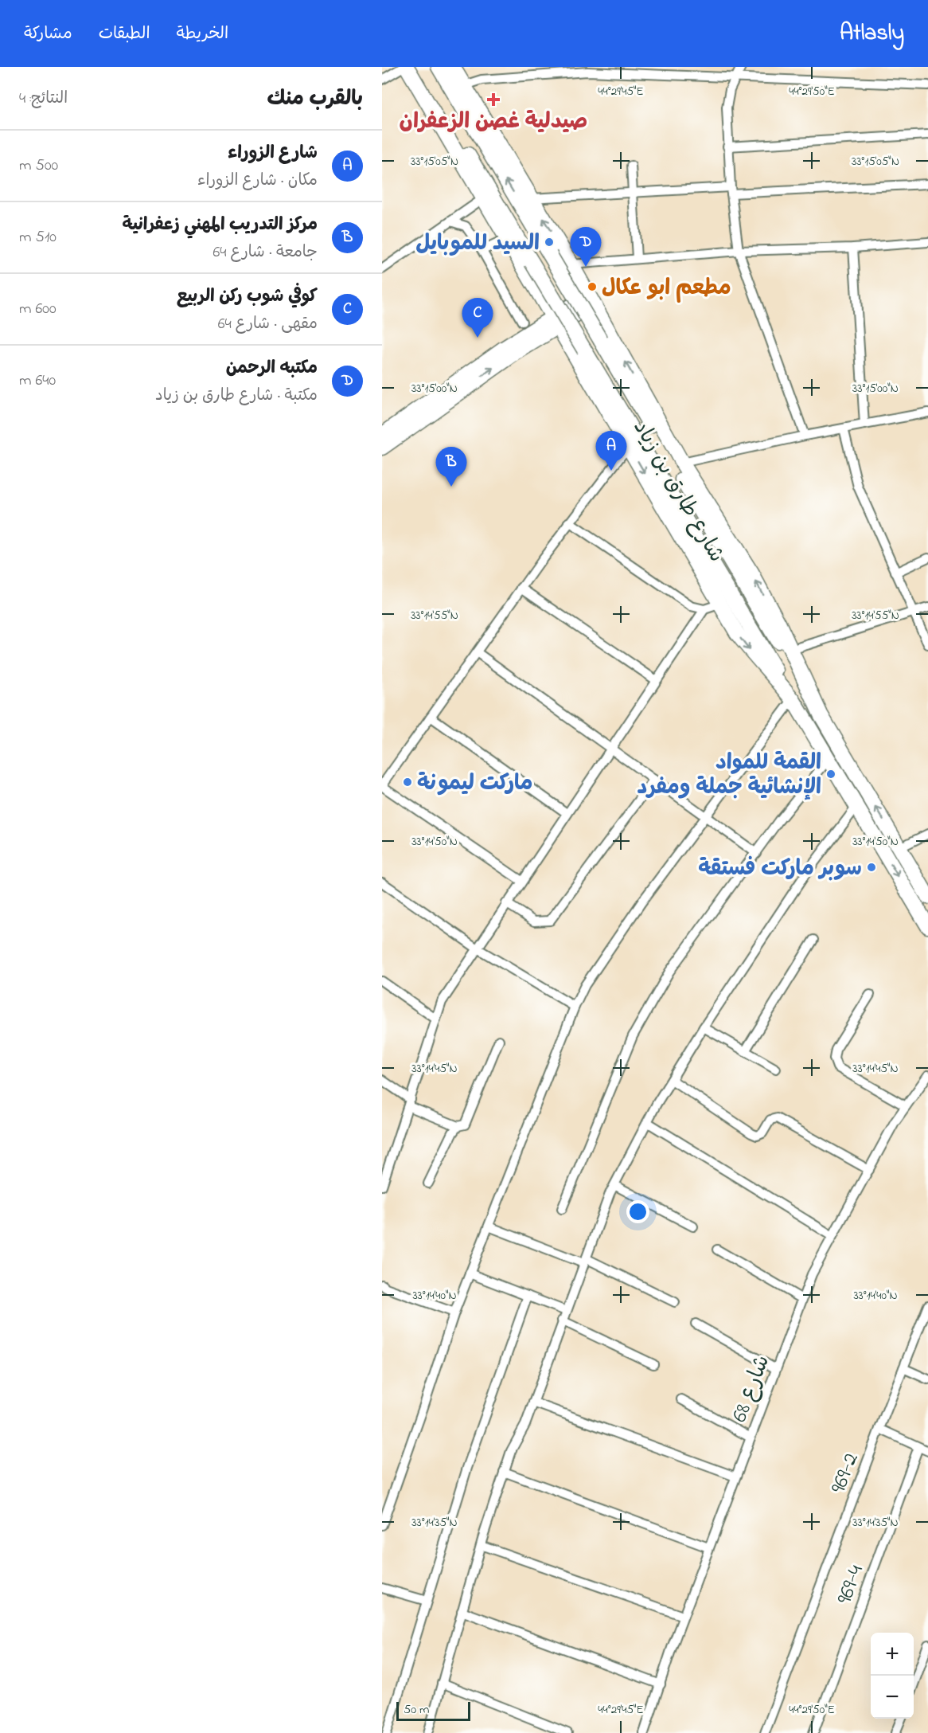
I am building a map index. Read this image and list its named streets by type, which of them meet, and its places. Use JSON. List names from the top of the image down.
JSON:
{
  "streets": {
    "main road": ["شارع طارق بن زياد"],
    "street": ["شارع 68", "969-2", "969-4"]
  },
  "places": {
    "health": ["صيدلية غصن الزعفران"],
    "other": [
      "السيد للموبايل",
      "مطعم ابو عكال",
      "القمة للمواد الإنشائية جملة ومفرد",
      "ماركت ليمونة",
      "سوبر ماركت فستقة"
    ]
  },
  "scale_bar": "50 m",
  "page": {
    "header": "Atlasly",
    "nav": ["الخريطة", "الطبقات", "مشاركة"],
    "heading": ["بالقرب منك", "النتائج: 4"],
    "list": [
      {
        "mark": "A",
        "name": "شارع الزوراء",
        "note": "مكان · شارع الزوراء",
        "value": "500 m"
      },
      {
        "mark": "B",
        "name": "مركز التدريب المهني زعفرانية",
        "note": "جامعة · شارع 64",
        "value": "510 m"
      },
      {
        "mark": "C",
        "name": "كوفي شوب ركن الربيع",
        "note": "مقهى · شارع 64",
        "value": "600 m"
      },
      {
        "mark": "D",
        "name": "مكتبه الرحمن",
        "note": "مكتبة · شارع طارق بن زياد",
        "value": "640 m"
      }
    ],
    "pins": [
      "D",
      "C",
      "A",
      "B"
    ],
    "map_buttons": ["+", "−"],
    "scale": "50 m"
  },
  "coordinates": [
    "44°29'45\"E",
    "44°29'50\"E",
    "33°15'05\"N",
    "33°15'00\"N",
    "33°14'55\"N",
    "33°14'50\"N",
    "33°14'45\"N",
    "33°14'40\"N",
    "33°14'35\"N"
  ]
}
